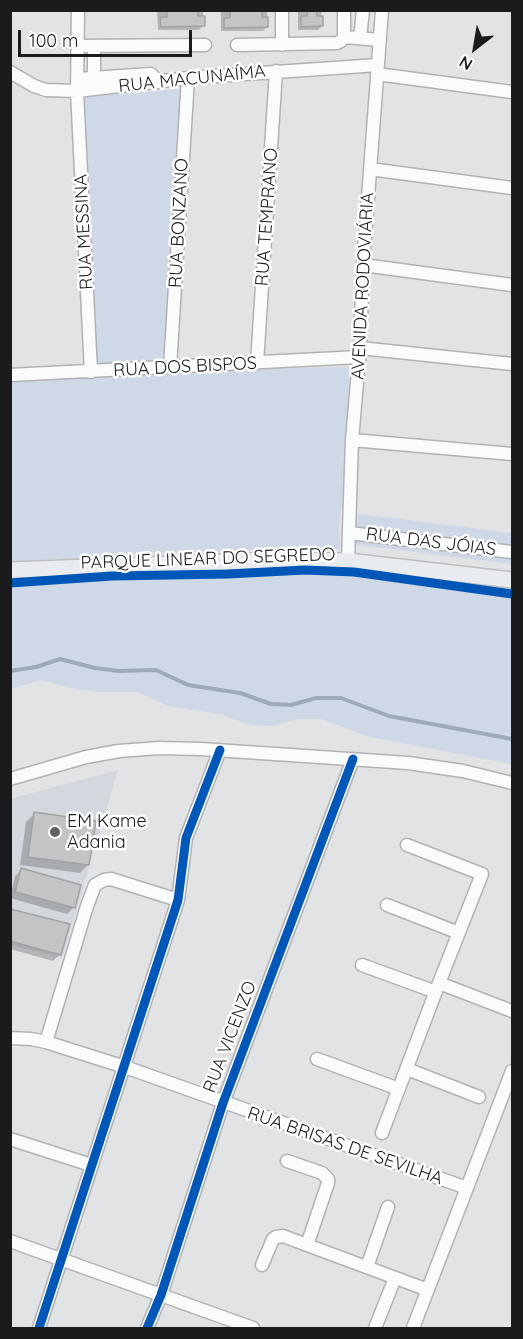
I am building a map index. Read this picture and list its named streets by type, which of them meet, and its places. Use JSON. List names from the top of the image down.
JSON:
{
  "streets": {
    "street": [
      "RUA MACUNAÍMA",
      "RUA TEMPRANO",
      "RUA BONZANO",
      "RUA MESSINA",
      "AVENIDA RODOVIÁRIA",
      "RUA DOS BISPOS",
      "RUA DAS JÓIAS",
      "RUA VICENZO",
      "RUA BRISAS DE SEVILHA"
    ],
    "cycle path": ["PARQUE LINEAR DO SEGREDO"]
  },
  "crossings": [
    ["RUA MACUNAÍMA", "RUA TEMPRANO"],
    ["RUA MACUNAÍMA", "RUA BONZANO"],
    ["RUA MACUNAÍMA", "RUA MESSINA"],
    ["RUA MACUNAÍMA", "AVENIDA RODOVIÁRIA"],
    ["RUA TEMPRANO", "RUA DOS BISPOS"],
    ["RUA BONZANO", "RUA DOS BISPOS"],
    ["RUA MESSINA", "RUA DOS BISPOS"],
    ["AVENIDA RODOVIÁRIA", "RUA DOS BISPOS"],
    ["AVENIDA RODOVIÁRIA", "RUA DAS JÓIAS"],
    ["RUA VICENZO", "RUA BRISAS DE SEVILHA"]
  ],
  "places": ["EM Kame Adania"],
  "scale_bar": "100 m",
  "north": "bottom left"
}
